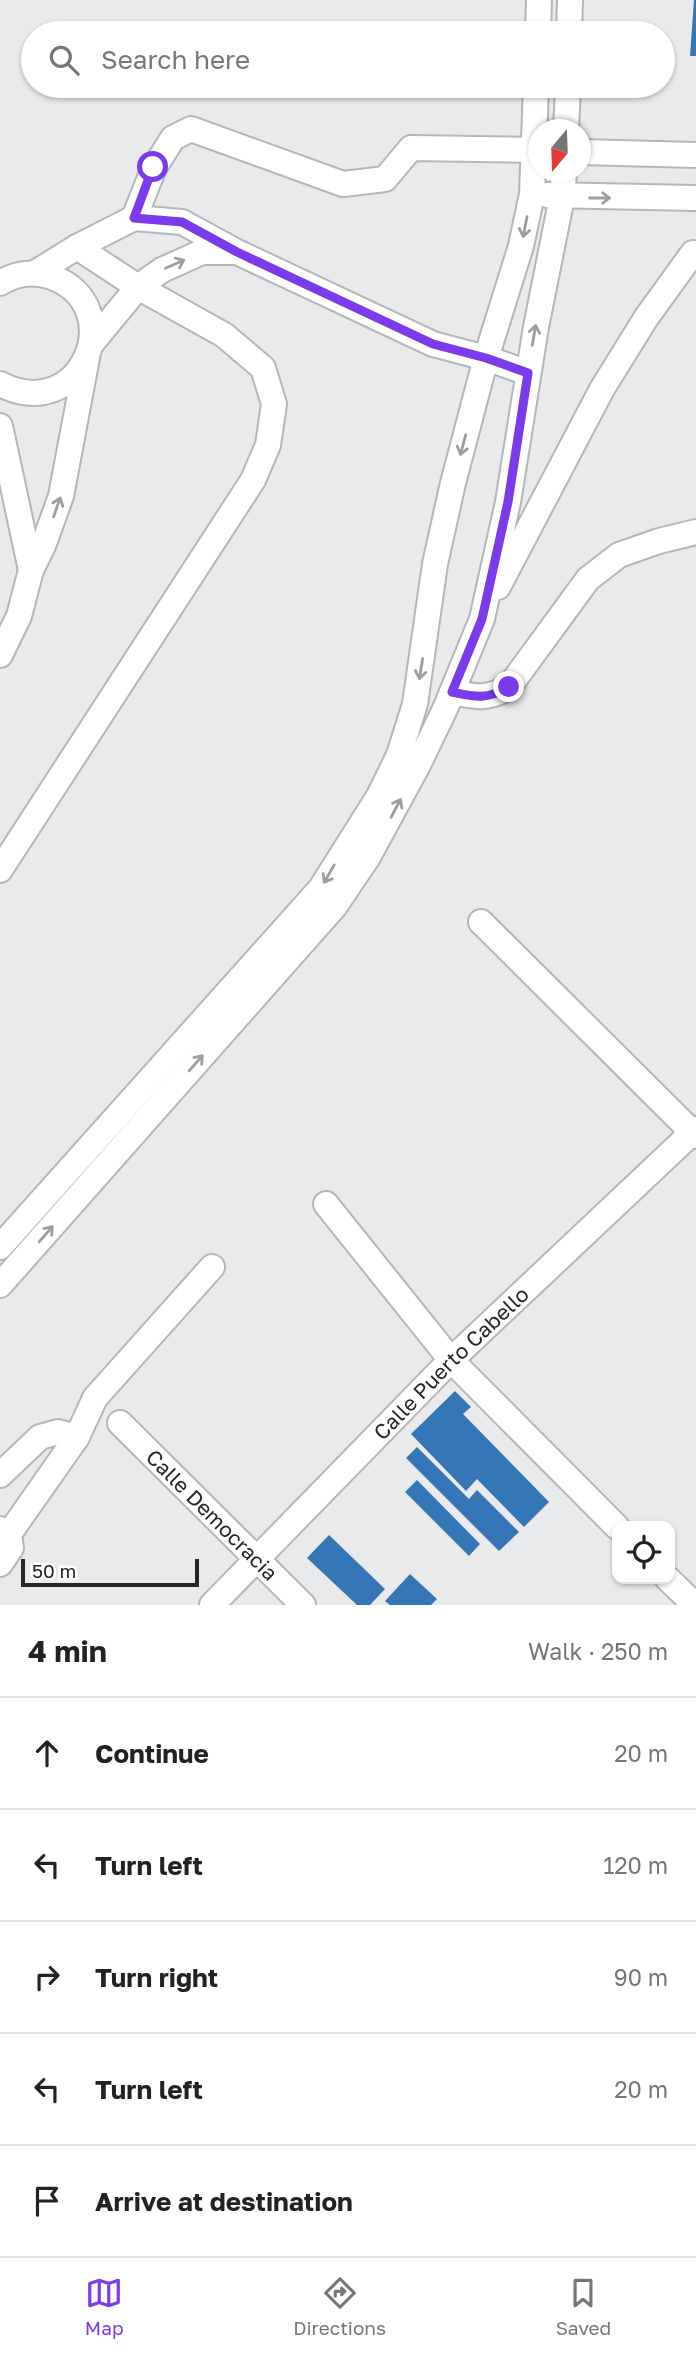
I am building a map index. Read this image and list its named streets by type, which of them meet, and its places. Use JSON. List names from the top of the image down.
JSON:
{
  "streets": {
    "street": ["Calle Puerto Cabello", "Calle Democracia"]
  },
  "crossings": [
    ["Calle Puerto Cabello", "Calle Democracia"]
  ],
  "scale_bar": "50 m",
  "north": "bottom",
  "page": {
    "search": "Search here",
    "scale": "50 m",
    "heading": ["4 min", "Walk · 250 m"],
    "list": [
      ["Continue", "20 m"],
      ["Turn left", "120 m"],
      ["Turn right", "90 m"],
      ["Turn left", "20 m"],
      "Arrive at destination"
    ],
    "nav": ["Map", "Directions", "Saved"]
  }
}
